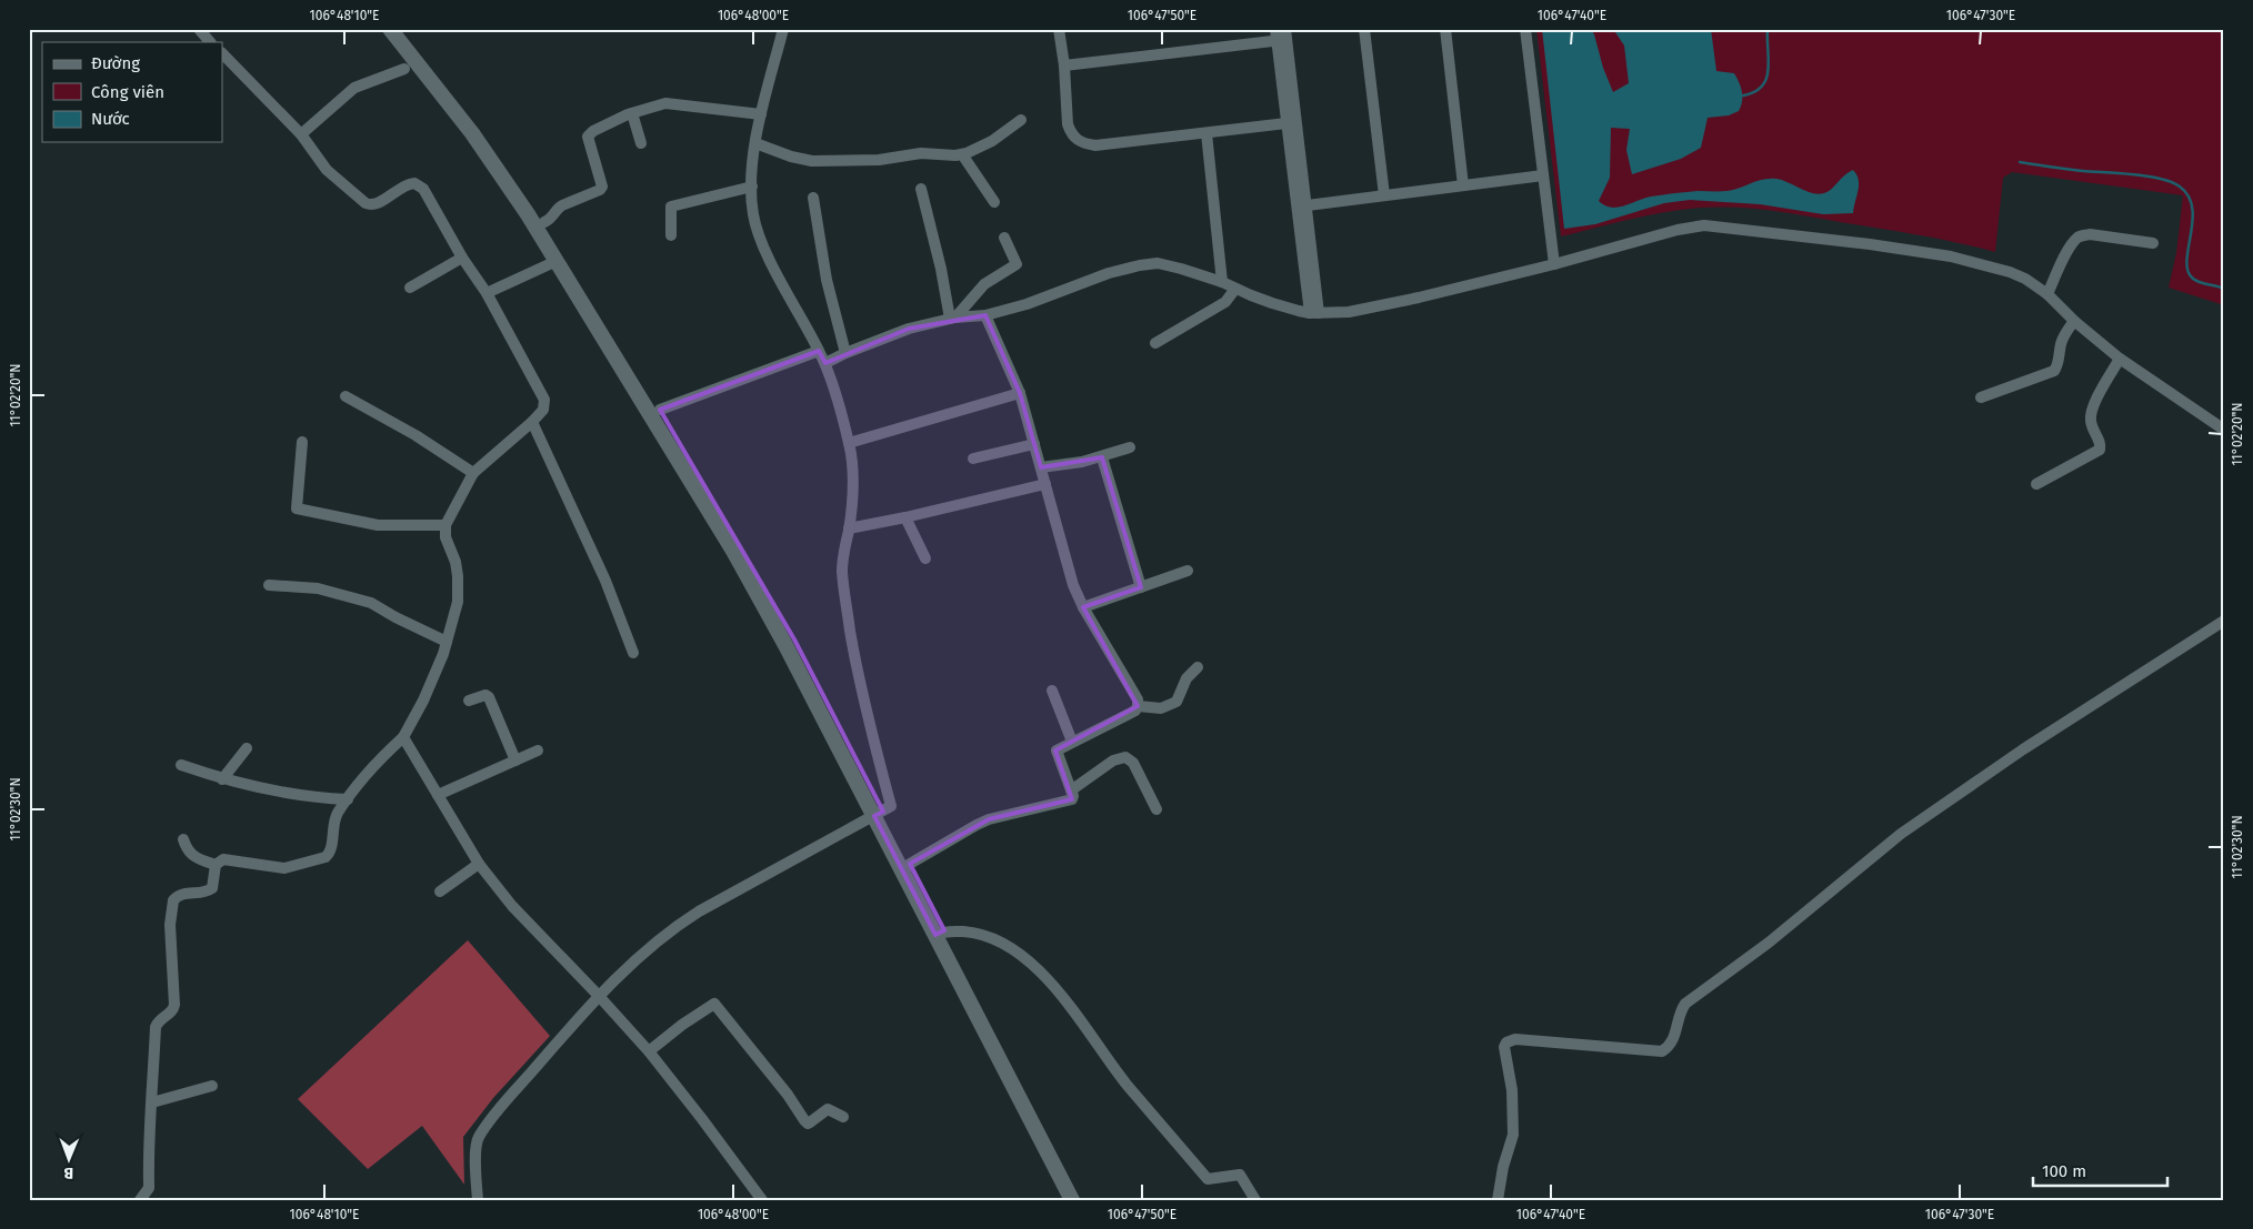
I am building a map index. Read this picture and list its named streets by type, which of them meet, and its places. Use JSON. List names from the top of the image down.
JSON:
{
  "legend": ["Đường", "Công viên", "Nước"],
  "scale_bar": "100 m",
  "north": "bottom",
  "coordinates": [
    "106°48'10\"E",
    "106°48'00\"E",
    "106°47'50\"E",
    "106°47'40\"E",
    "106°47'30\"E",
    "11°02'20\"N",
    "11°02'30\"N"
  ]
}
